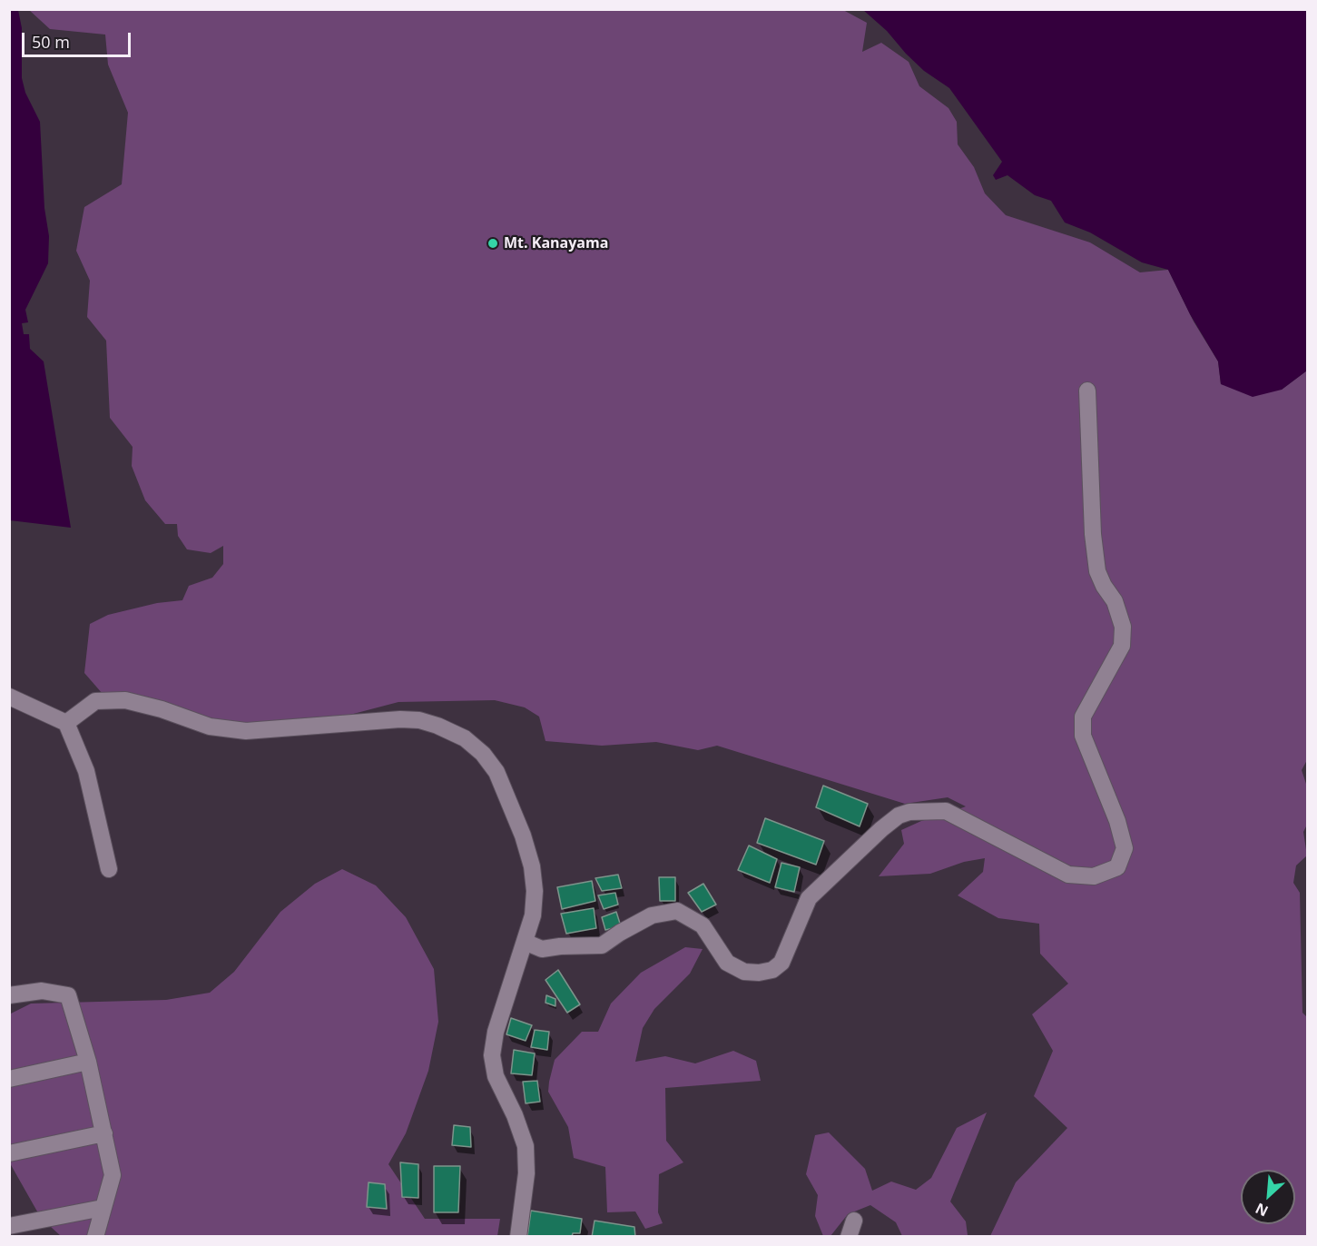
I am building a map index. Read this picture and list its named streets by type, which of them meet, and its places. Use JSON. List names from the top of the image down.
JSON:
{
  "places": ["Mt. Kanayama"],
  "scale_bar": "50 m",
  "north": "bottom left"
}
